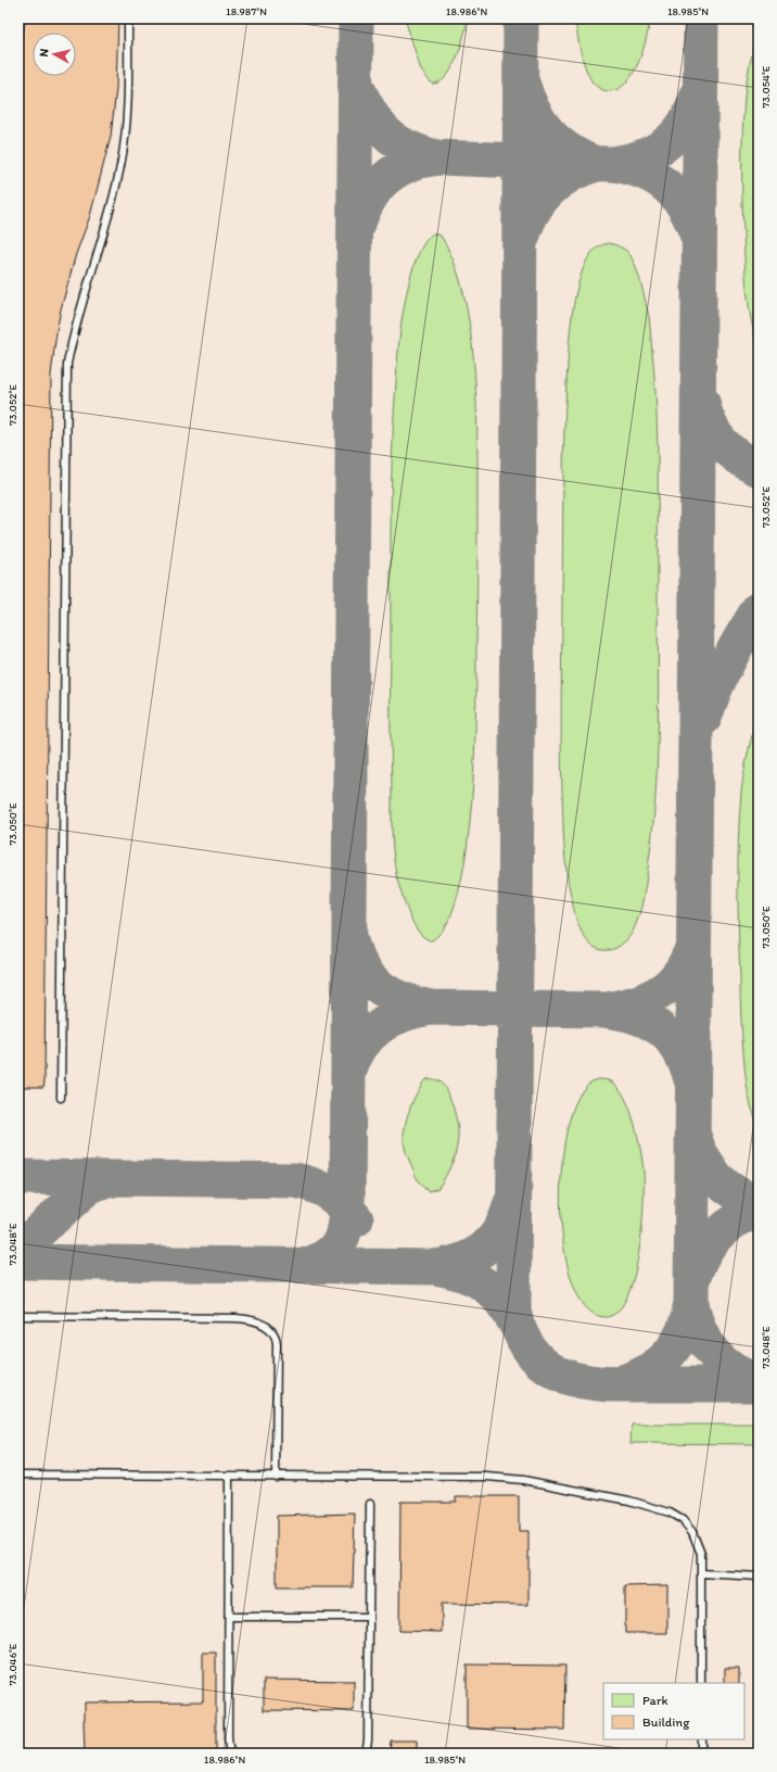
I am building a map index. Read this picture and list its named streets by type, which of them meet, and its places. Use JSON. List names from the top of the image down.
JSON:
{
  "legend": ["Park", "Building"],
  "north": "left",
  "coordinates": [
    "18.987°N",
    "18.986°N",
    "18.985°N",
    "73.054°E",
    "73.052°E",
    "73.050°E",
    "73.048°E",
    "73.046°E"
  ]
}
